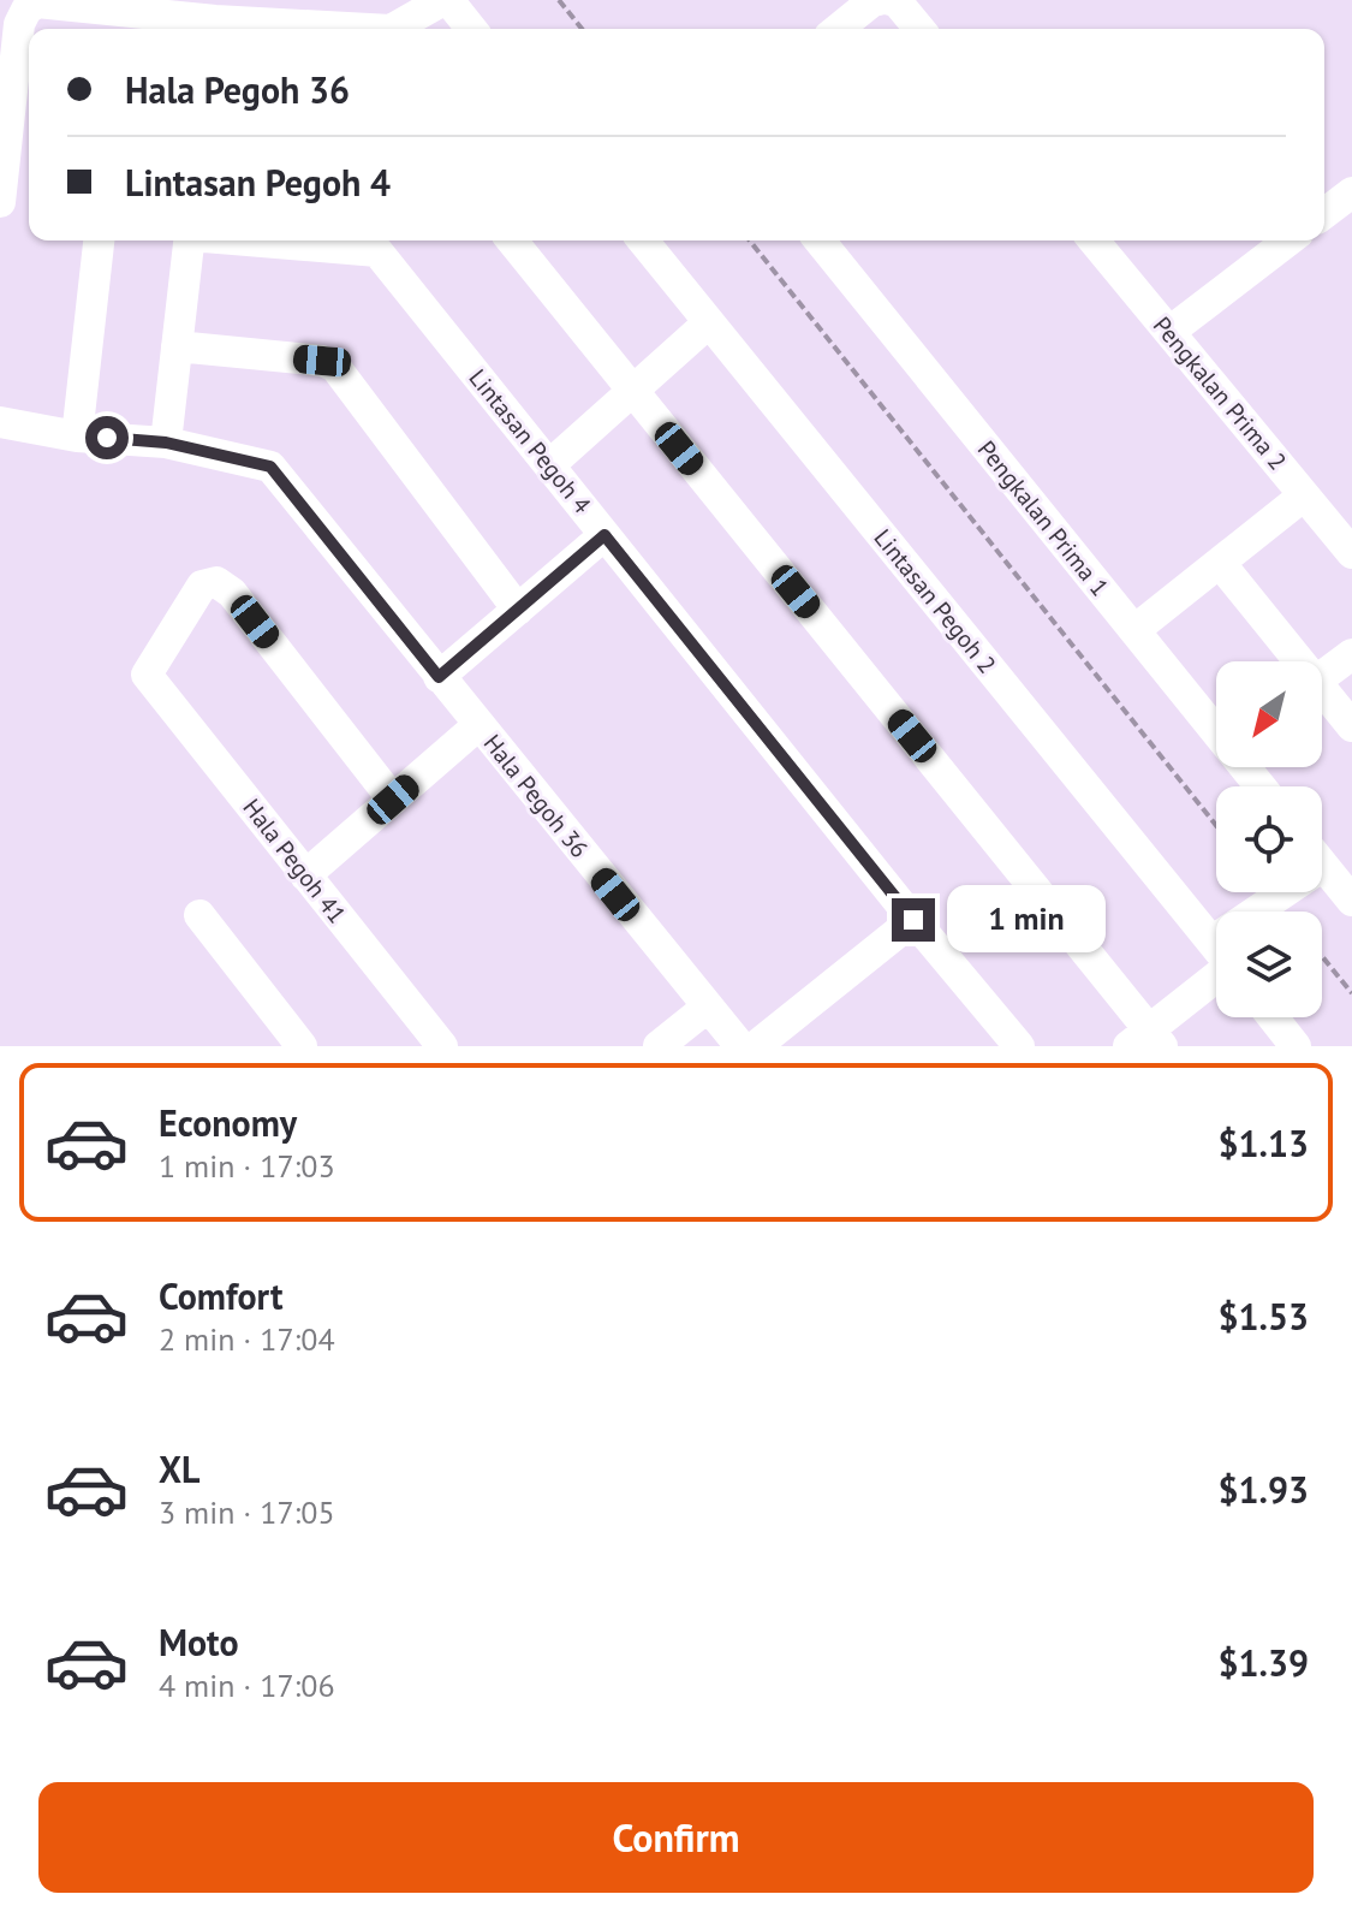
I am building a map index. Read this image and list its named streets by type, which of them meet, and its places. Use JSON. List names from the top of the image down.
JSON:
{
  "streets": {
    "street": [
      "Pengkalan Prima 2",
      "Lintasan Pegoh 4",
      "Pengkalan Prima 1",
      "Lintasan Pegoh 2",
      "Hala Pegoh 36",
      "Hala Pegoh 41"
    ]
  },
  "crossings": [
    ["Hala Pegoh 36", "Hala Pegoh 41"]
  ],
  "north": "bottom left",
  "page": {
    "banner": ["Hala Pegoh 36", "Lintasan Pegoh 4"],
    "bubble": "1 min",
    "list": [
      {
        "name": "Economy",
        "note": "1 min · 17:03",
        "value": "$1.13"
      },
      {
        "name": "Comfort",
        "note": "2 min · 17:04",
        "value": "$1.53"
      },
      {
        "name": "XL",
        "note": "3 min · 17:05",
        "value": "$1.93"
      },
      {
        "name": "Moto",
        "note": "4 min · 17:06",
        "value": "$1.39"
      }
    ],
    "buttons": "Confirm"
  }
}
